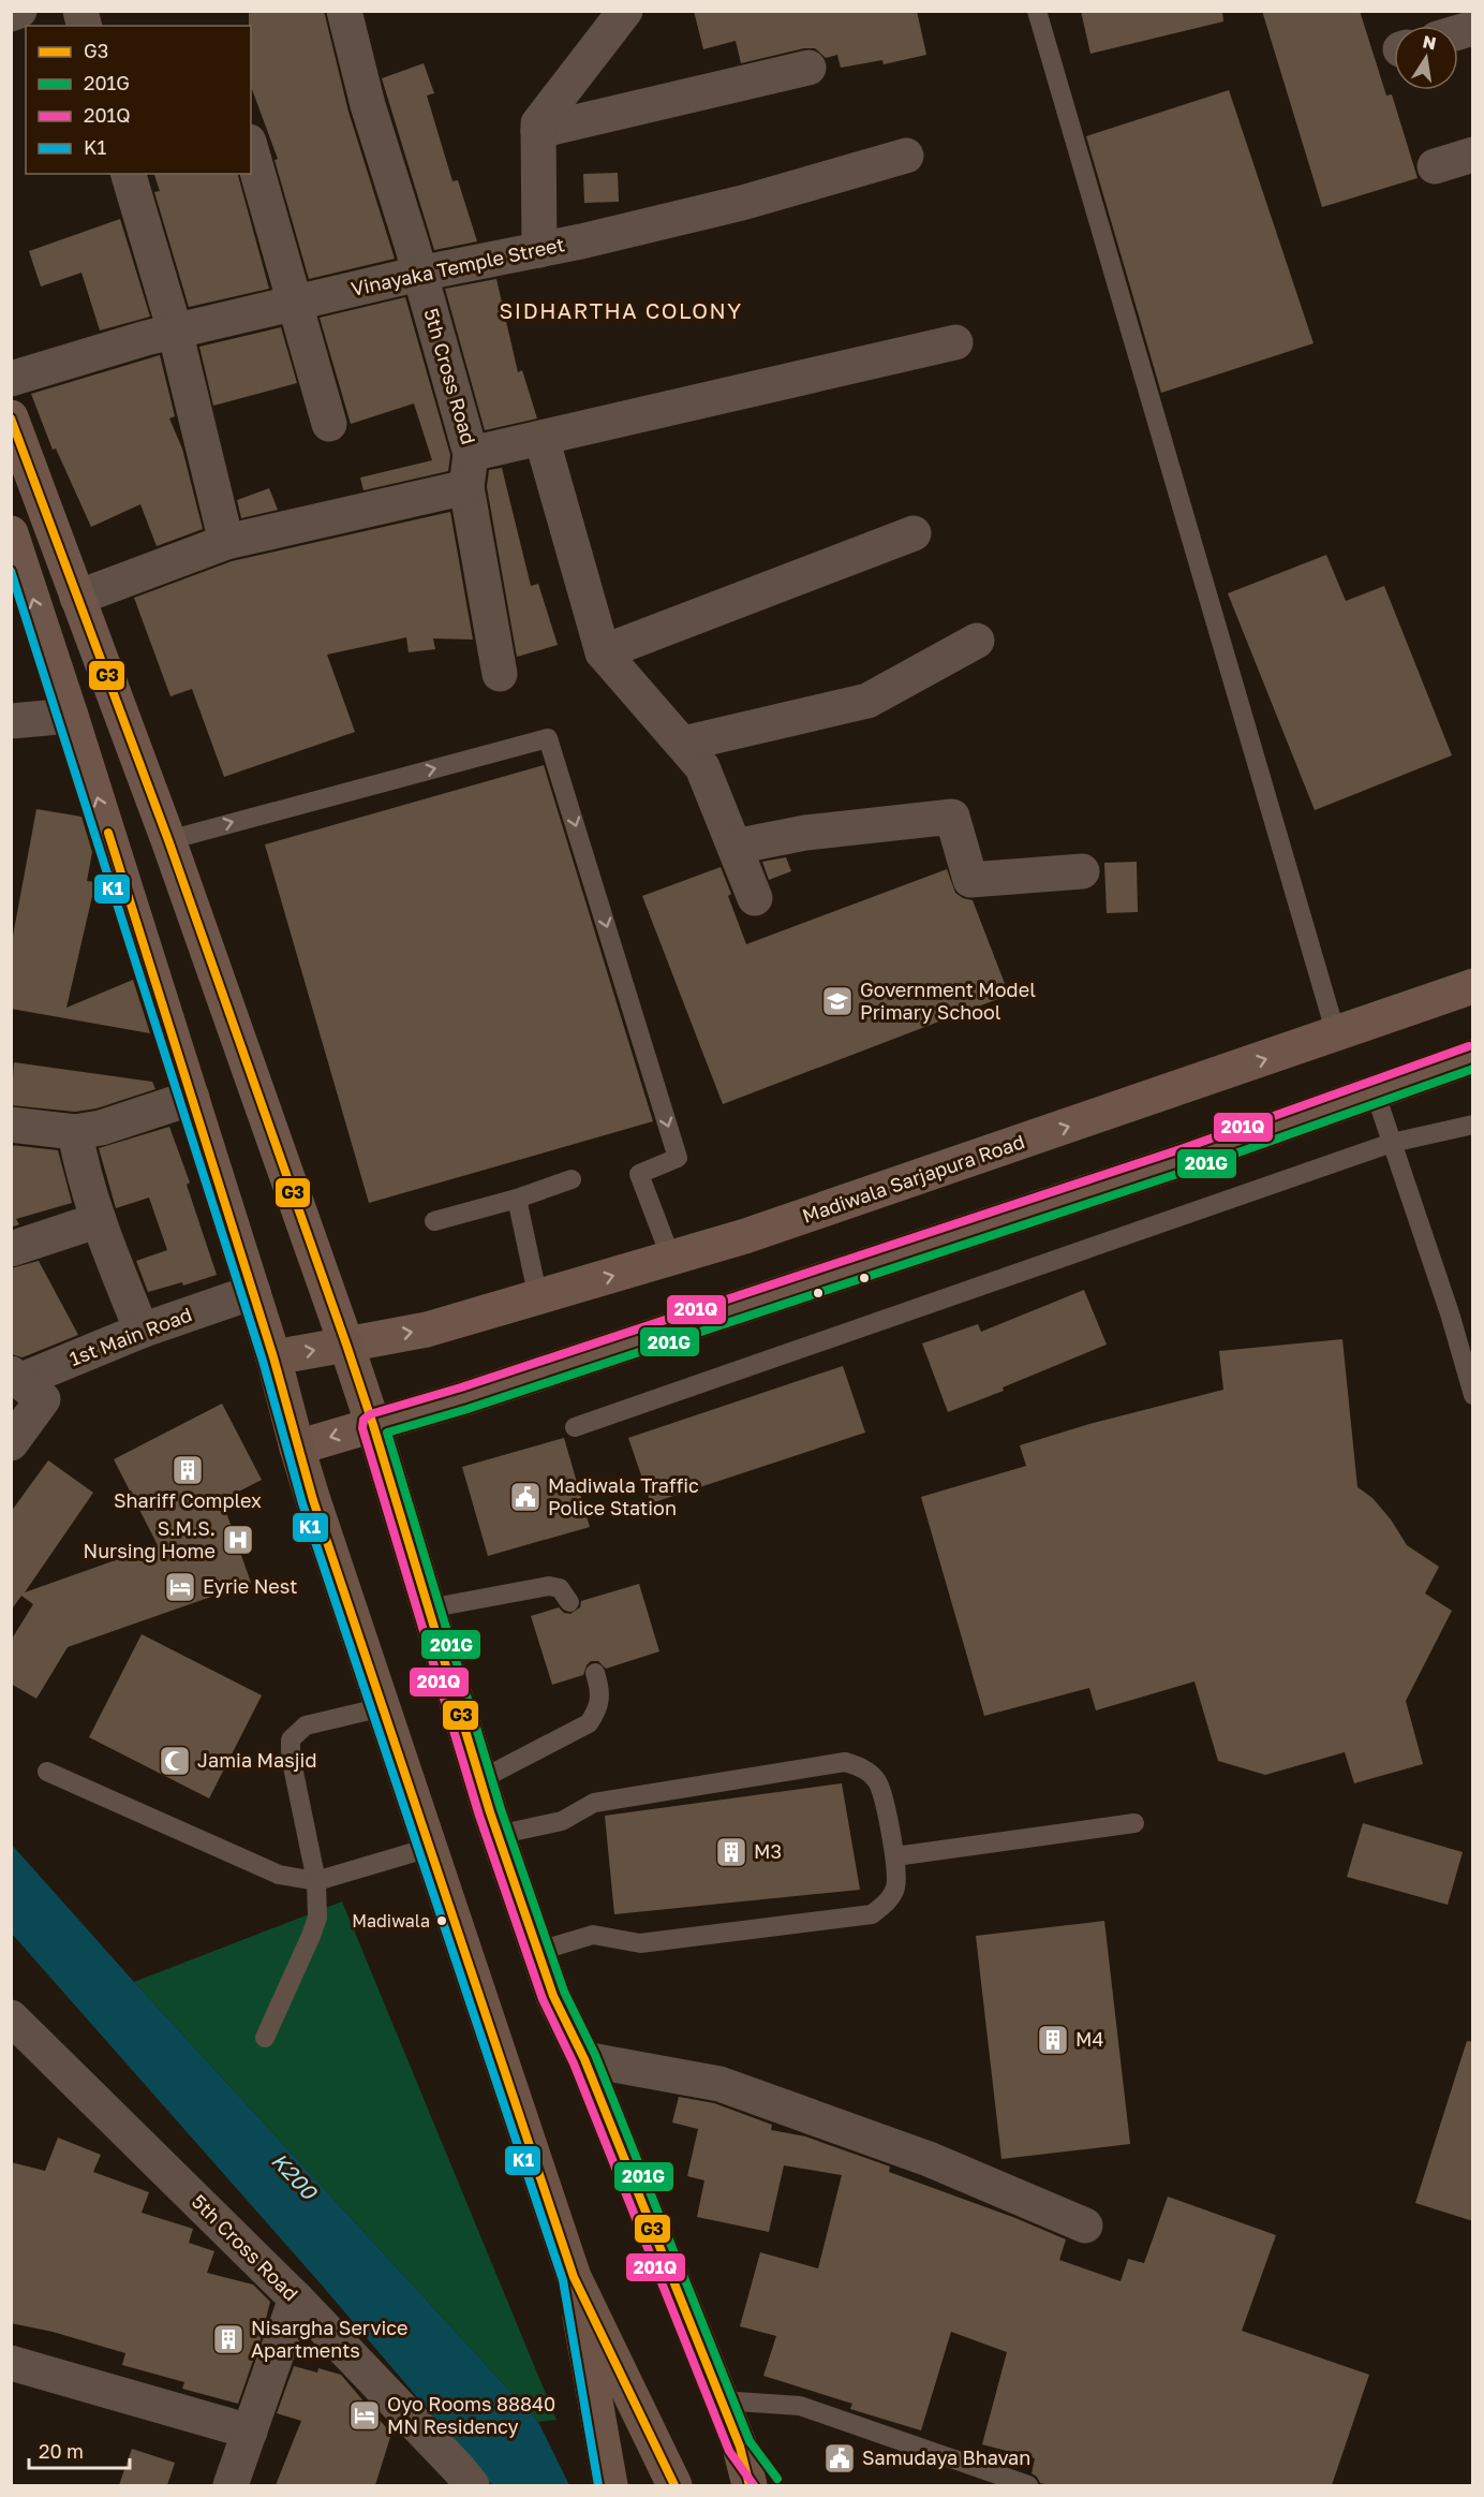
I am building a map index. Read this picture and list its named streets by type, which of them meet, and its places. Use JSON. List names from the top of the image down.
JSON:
{
  "streets": {
    "main road": ["Madiwala Sarjapura Road"],
    "street": ["Vinayaka Temple Street", "5th Cross Road", "1st Main Road"]
  },
  "crossings": [
    ["Vinayaka Temple Street", "5th Cross Road"]
  ],
  "districts": ["SIDHARTHA COLONY"],
  "water": ["K200"],
  "places": {
    "school or university": ["Government Model Primary School"],
    "building": [
      "Shariff Complex",
      "M3",
      "M4",
      "Nisargha Service Apartments"
    ],
    "public building": ["Madiwala Traffic Police Station", "Samudaya Bhavan"],
    "hospital": ["S.M.S. Nursing Home"],
    "hotel": ["Eyrie Nest", "Oyo Rooms 88840 MN Residency"],
    "mosque": ["Jamia Masjid"],
    "other": ["Madiwala"]
  },
  "lines": [
    "transit line G3",
    "transit line K1",
    "transit line 201Q",
    "transit line 201G"
  ],
  "legend": [
    "G3",
    "201G",
    "201Q",
    "K1"
  ],
  "scale_bar": "20 m",
  "north": "top"
}
